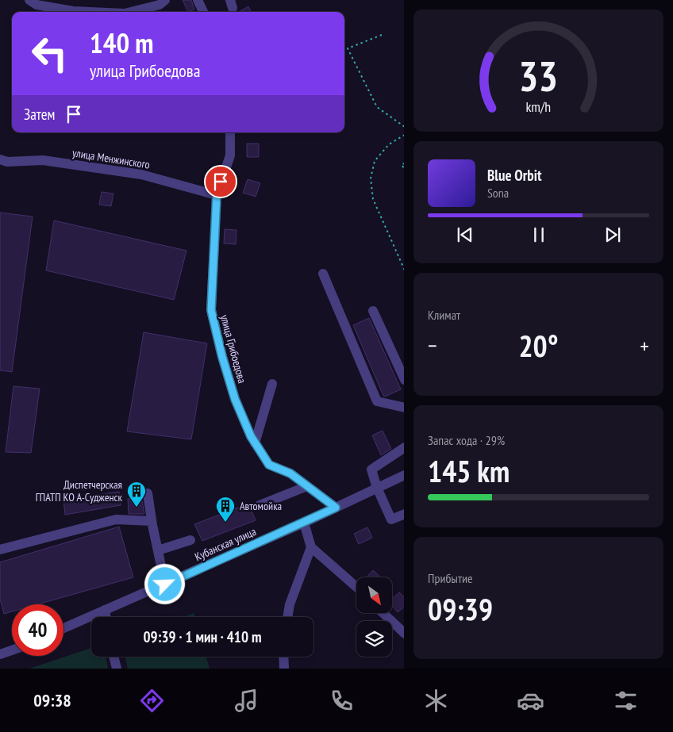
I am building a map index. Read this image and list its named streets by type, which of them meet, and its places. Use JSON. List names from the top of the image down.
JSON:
{
  "streets": {
    "street": ["улица Менжинского", "улица Грибоедова", "Кубанская улица"]
  },
  "crossings": [
    ["улица Менжинского", "улица Грибоедова"],
    ["улица Грибоедова", "Кубанская улица"]
  ],
  "places": {
    "building": ["Диспетчерская ГПАТП КО А-Судженск", "Автомойка"]
  },
  "north": "bottom right",
  "page": {
    "turn": ["140 m", "улица Грибоедова"],
    "then": "Затем",
    "song": ["Blue Orbit", "Sona"],
    "tile": [
      "Климат",
      ["Запас хода · 29%", "145 km"],
      ["Прибытие", "09:39"]
    ],
    "heat": ["−", "20°", "+"],
    "limit": "40",
    "trip": "09:39 · 1 мин · 410 m",
    "tabs": "09:38",
    "gauge": ["33", "km/h"]
  }
}
